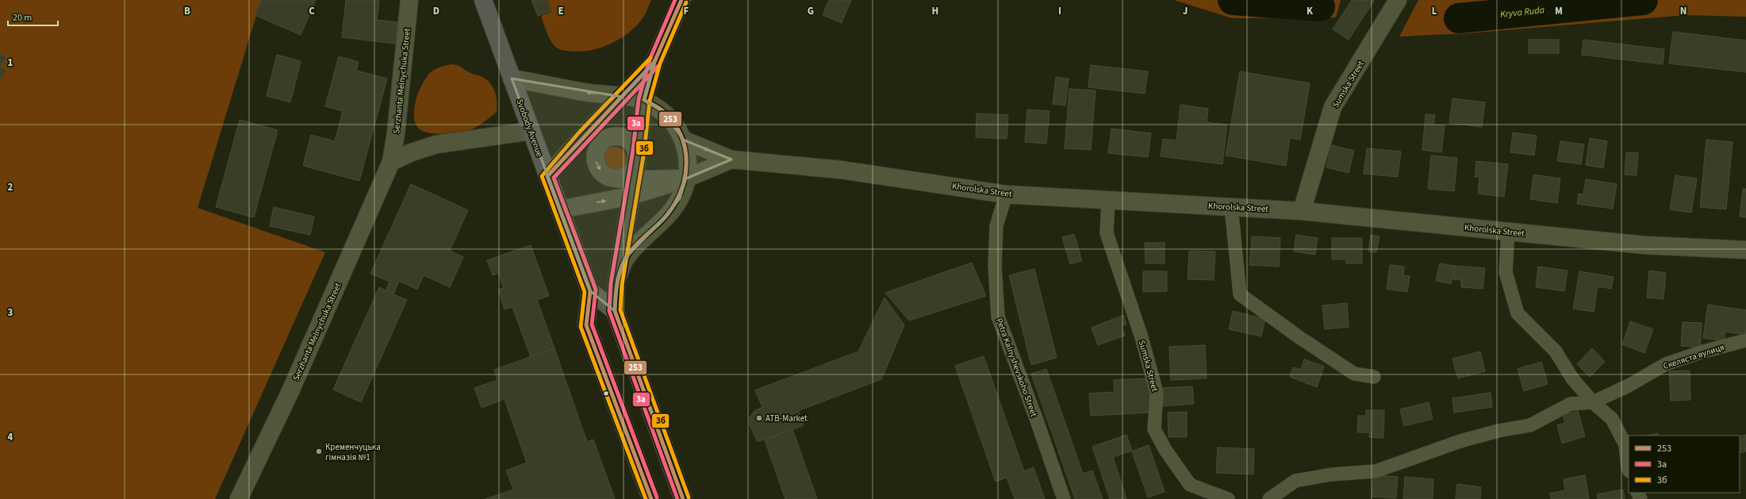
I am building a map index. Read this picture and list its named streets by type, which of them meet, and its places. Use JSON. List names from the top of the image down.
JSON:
{
  "streets": {
    "highway": ["Svobody Avenue"],
    "street": [
      "Serzhanta Melnychuka Street",
      "Sumska Street",
      "Khorolska Street",
      "Скеляста вулиця",
      "Petra Kalnyshevskoho Street"
    ]
  },
  "crossings": [
    ["Sumska Street", "Khorolska Street"],
    ["Khorolska Street", "Petra Kalnyshevskoho Street"]
  ],
  "water": ["Kryva Ruda"],
  "places": ["ATB-Market", "Кременчуцька гімназія №1"],
  "lines": ["transit line 253", "transit line 3а", "transit line 3б"],
  "legend": ["253", "3а", "3б"],
  "scale_bar": "20 m",
  "grid": {
    "columns": [
      "B",
      "C",
      "D",
      "E",
      "F",
      "G",
      "H",
      "I",
      "J",
      "K",
      "L",
      "M",
      "N"
    ],
    "rows": [
      "1",
      "2",
      "3",
      "4"
    ]
  }
}
